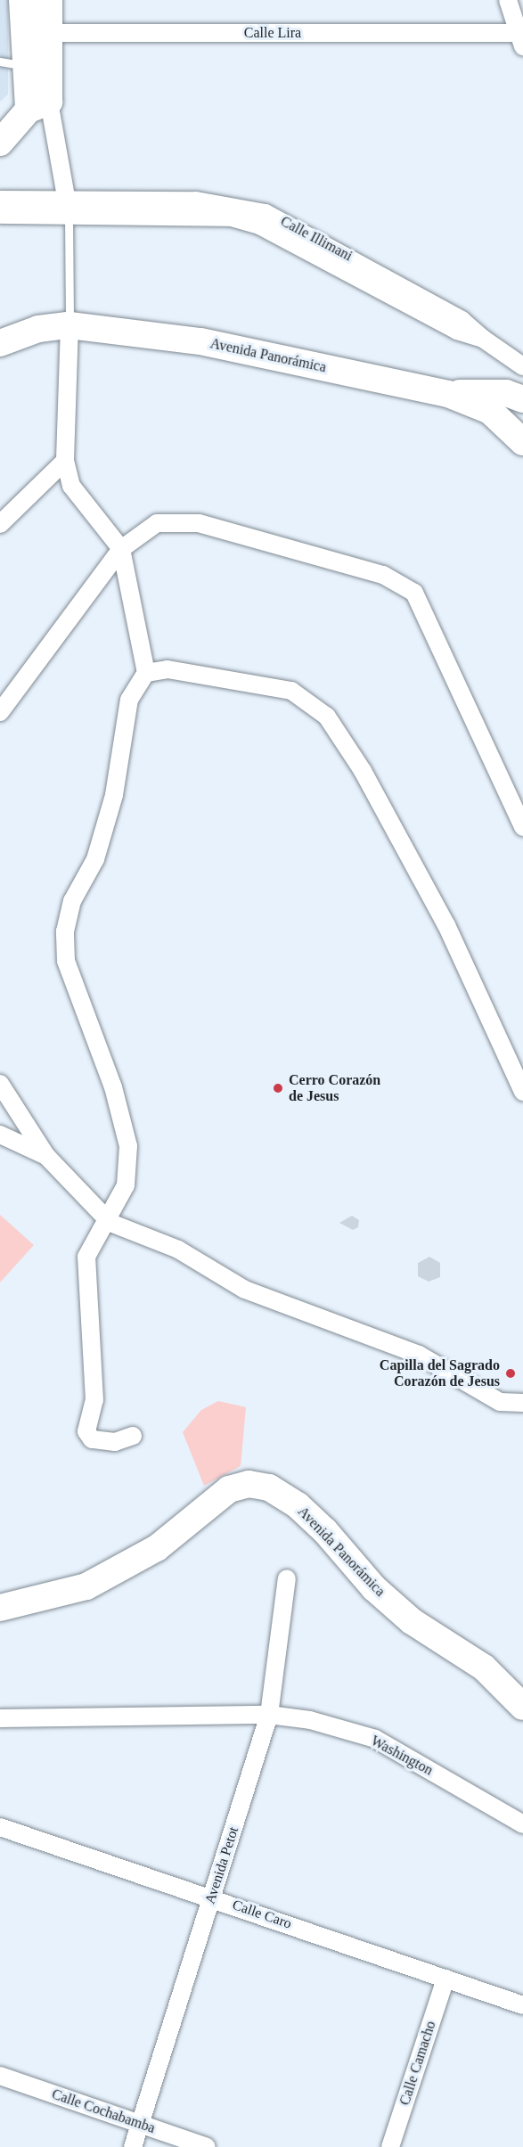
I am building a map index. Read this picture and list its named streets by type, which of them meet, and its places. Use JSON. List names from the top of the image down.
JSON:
{
  "streets": {
    "main road": ["Avenida Panorámica"],
    "street": [
      "Calle Lira",
      "Calle Illimani",
      "Washington",
      "Avenida Petot",
      "Calle Caro",
      "Calle Camacho",
      "Calle Cochabamba"
    ]
  },
  "crossings": [
    ["Washington", "Avenida Petot"],
    ["Avenida Petot", "Calle Caro"],
    ["Avenida Petot", "Calle Cochabamba"],
    ["Calle Caro", "Calle Camacho"]
  ],
  "places": ["Cerro Corazón de Jesus", "Capilla del Sagrado Corazón de Jesus"]
}
